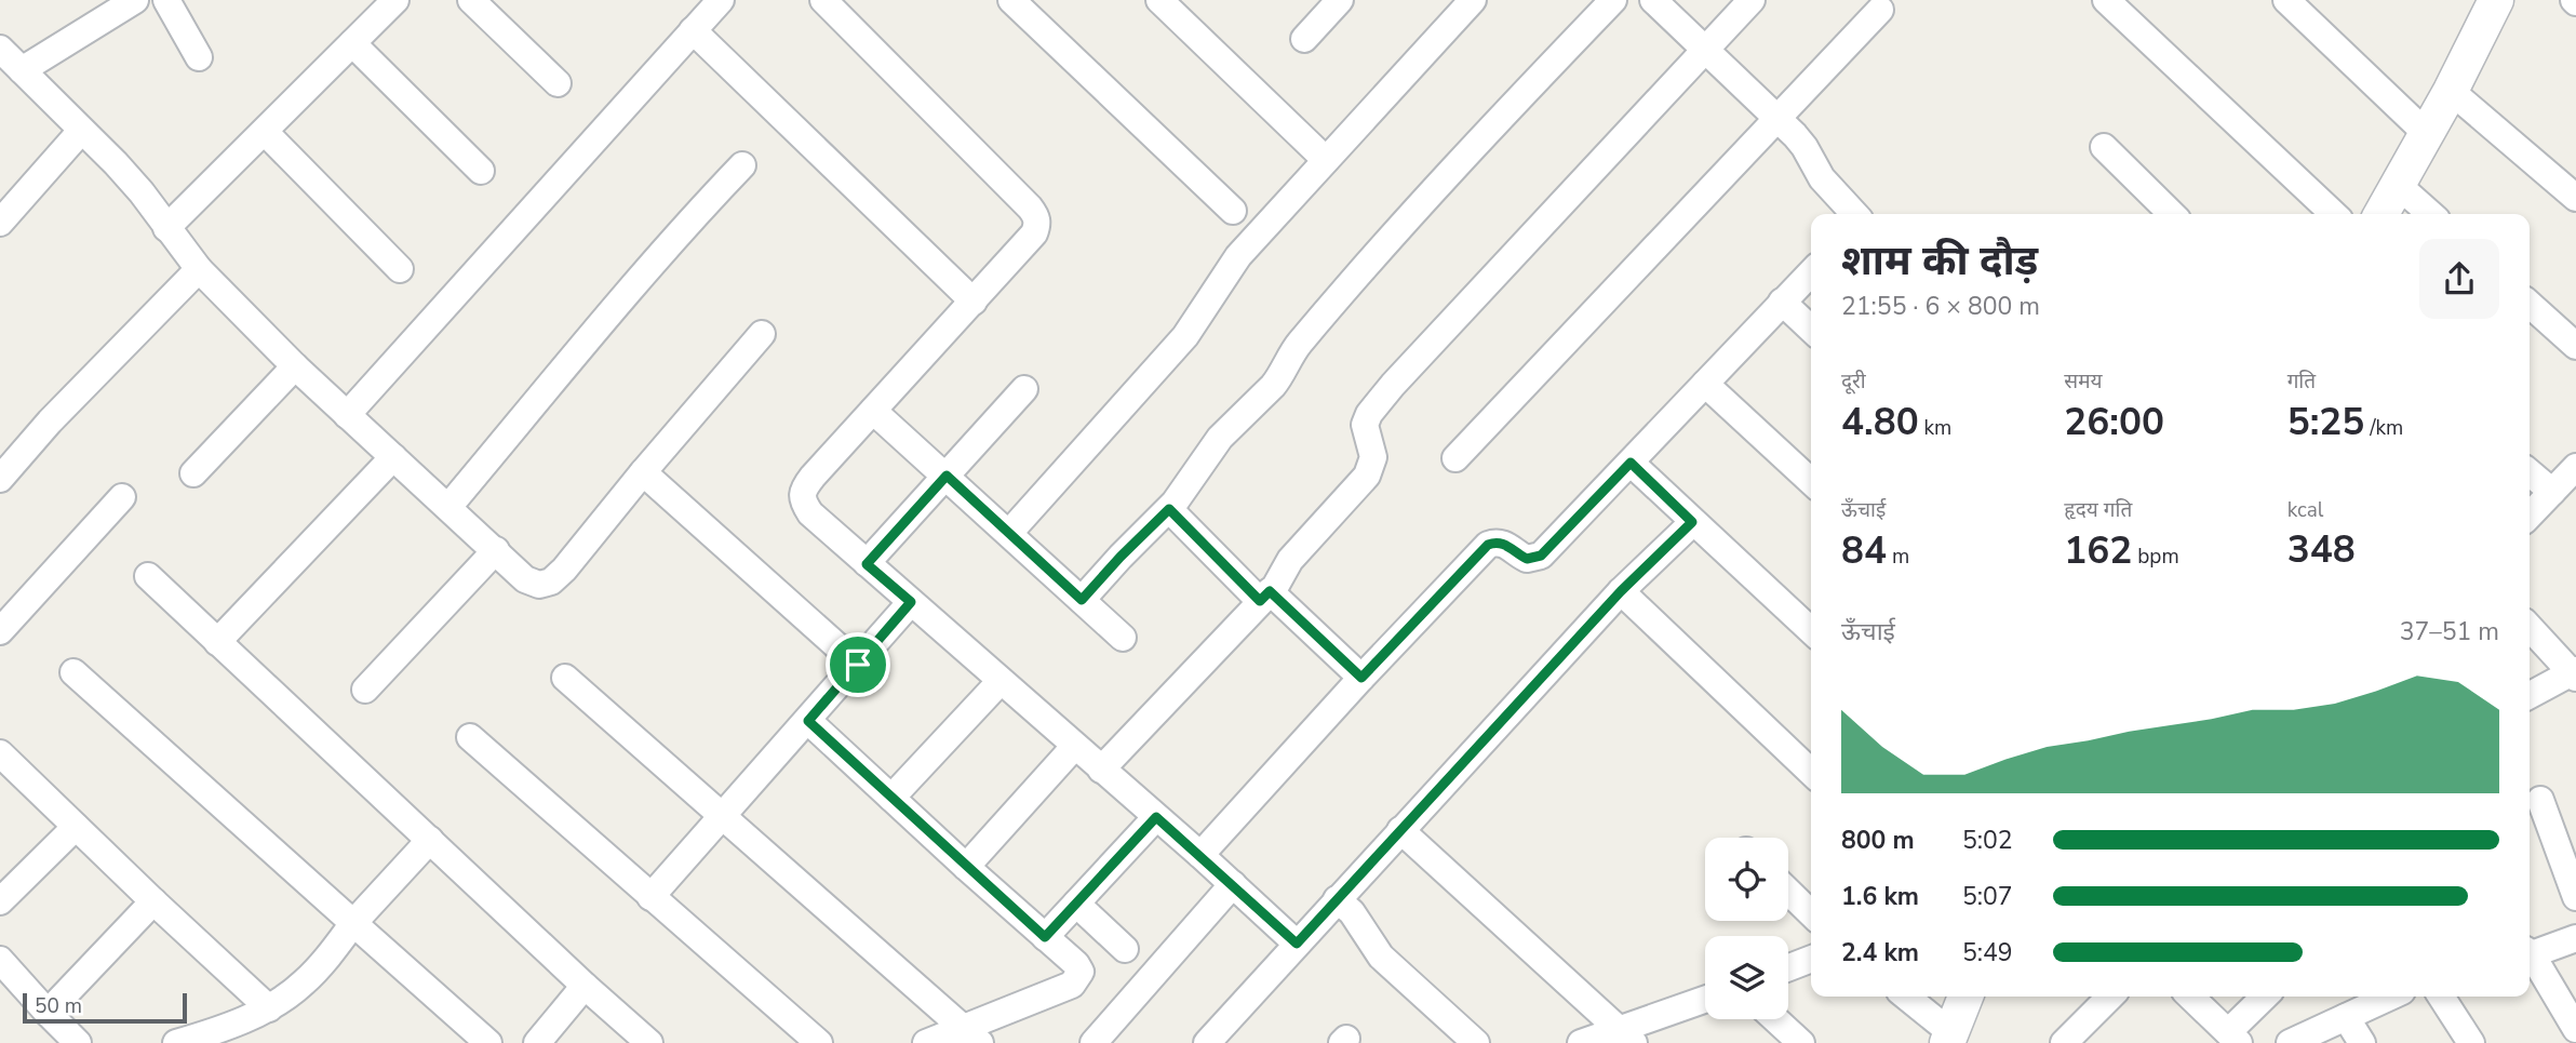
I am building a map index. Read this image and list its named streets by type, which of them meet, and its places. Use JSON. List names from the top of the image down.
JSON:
{
  "scale_bar": "50 m",
  "page": {
    "heading": ["शाम की दौड़", "21:55 · 6 × 800 m"],
    "stats": [
      ["दूरी", "4.80 km"],
      ["समय", "26:00"],
      ["गति", "5:25 /km"],
      ["ऊँचाई", "84 m"],
      ["हृदय गति", "162 bpm"],
      ["kcal", "348"]
    ],
    "chart": ["ऊँचाई", "37–51 m"],
    "list": [
      {
        "name": "800 m",
        "note": "5:02"
      },
      {
        "name": "1.6 km",
        "note": "5:07"
      },
      {
        "name": "2.4 km",
        "note": "5:49"
      }
    ],
    "scale": "50 m"
  }
}
